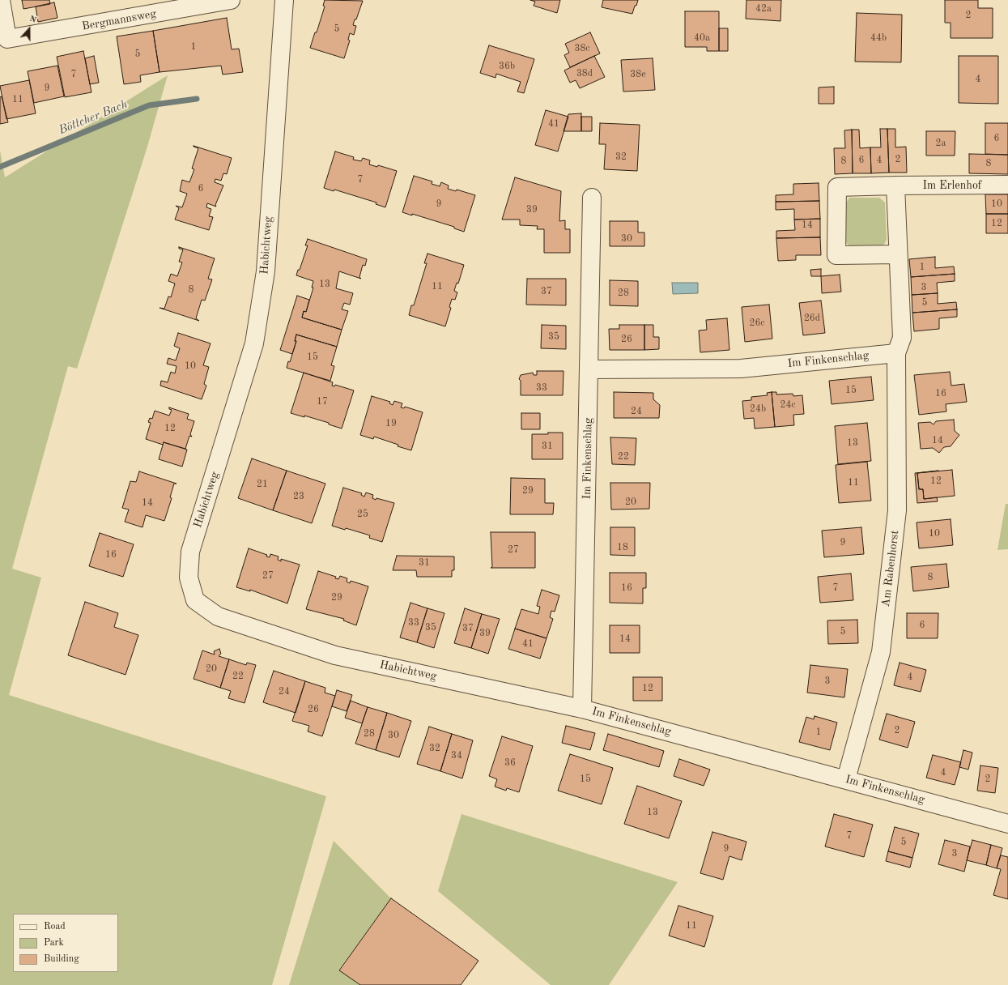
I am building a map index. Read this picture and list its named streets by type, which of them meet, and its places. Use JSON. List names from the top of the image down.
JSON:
{
  "streets": {
    "street": [
      "Bergmannsweg",
      "Im Erlenhof",
      "Habichtweg",
      "Im Finkenschlag",
      "Am Rabenhorst"
    ]
  },
  "crossings": [
    ["Habichtweg", "Im Finkenschlag"],
    ["Im Finkenschlag", "Am Rabenhorst"]
  ],
  "water": ["Böttcher Bach"],
  "house_numbers": [
    "42a",
    "2",
    "5",
    "40a",
    "44b",
    "1",
    "38c",
    "5",
    "36b",
    "38d",
    "7",
    "38e",
    "4",
    "9",
    "11",
    "41",
    "6",
    "2a",
    "32",
    "2",
    "6",
    "4",
    "8",
    "8",
    "7",
    "6",
    "9",
    "10",
    "39",
    "12",
    "14",
    "30",
    "1",
    "13",
    "11",
    "3",
    "8",
    "37",
    "28",
    "5",
    "26d",
    "26c",
    "35",
    "26",
    "15",
    "10",
    "33",
    "15",
    "16",
    "17",
    "24c",
    "24b",
    "24",
    "19",
    "12",
    "14",
    "13",
    "31",
    "22",
    "12",
    "11",
    "21",
    "29",
    "23",
    "20",
    "14",
    "25",
    "10",
    "9",
    "18",
    "27",
    "16",
    "31",
    "27",
    "8",
    "16",
    "7",
    "29",
    "33",
    "6",
    "35",
    "37",
    "5",
    "39",
    "14",
    "41",
    "20",
    "22",
    "4",
    "3",
    "12",
    "24",
    "26",
    "2",
    "1",
    "28",
    "30",
    "32",
    "34",
    "36",
    "4",
    "15",
    "2",
    "13",
    "7",
    "5",
    "9",
    "3",
    "11"
  ],
  "legend": ["Road", "Park", "Building"],
  "north": "top"
}
